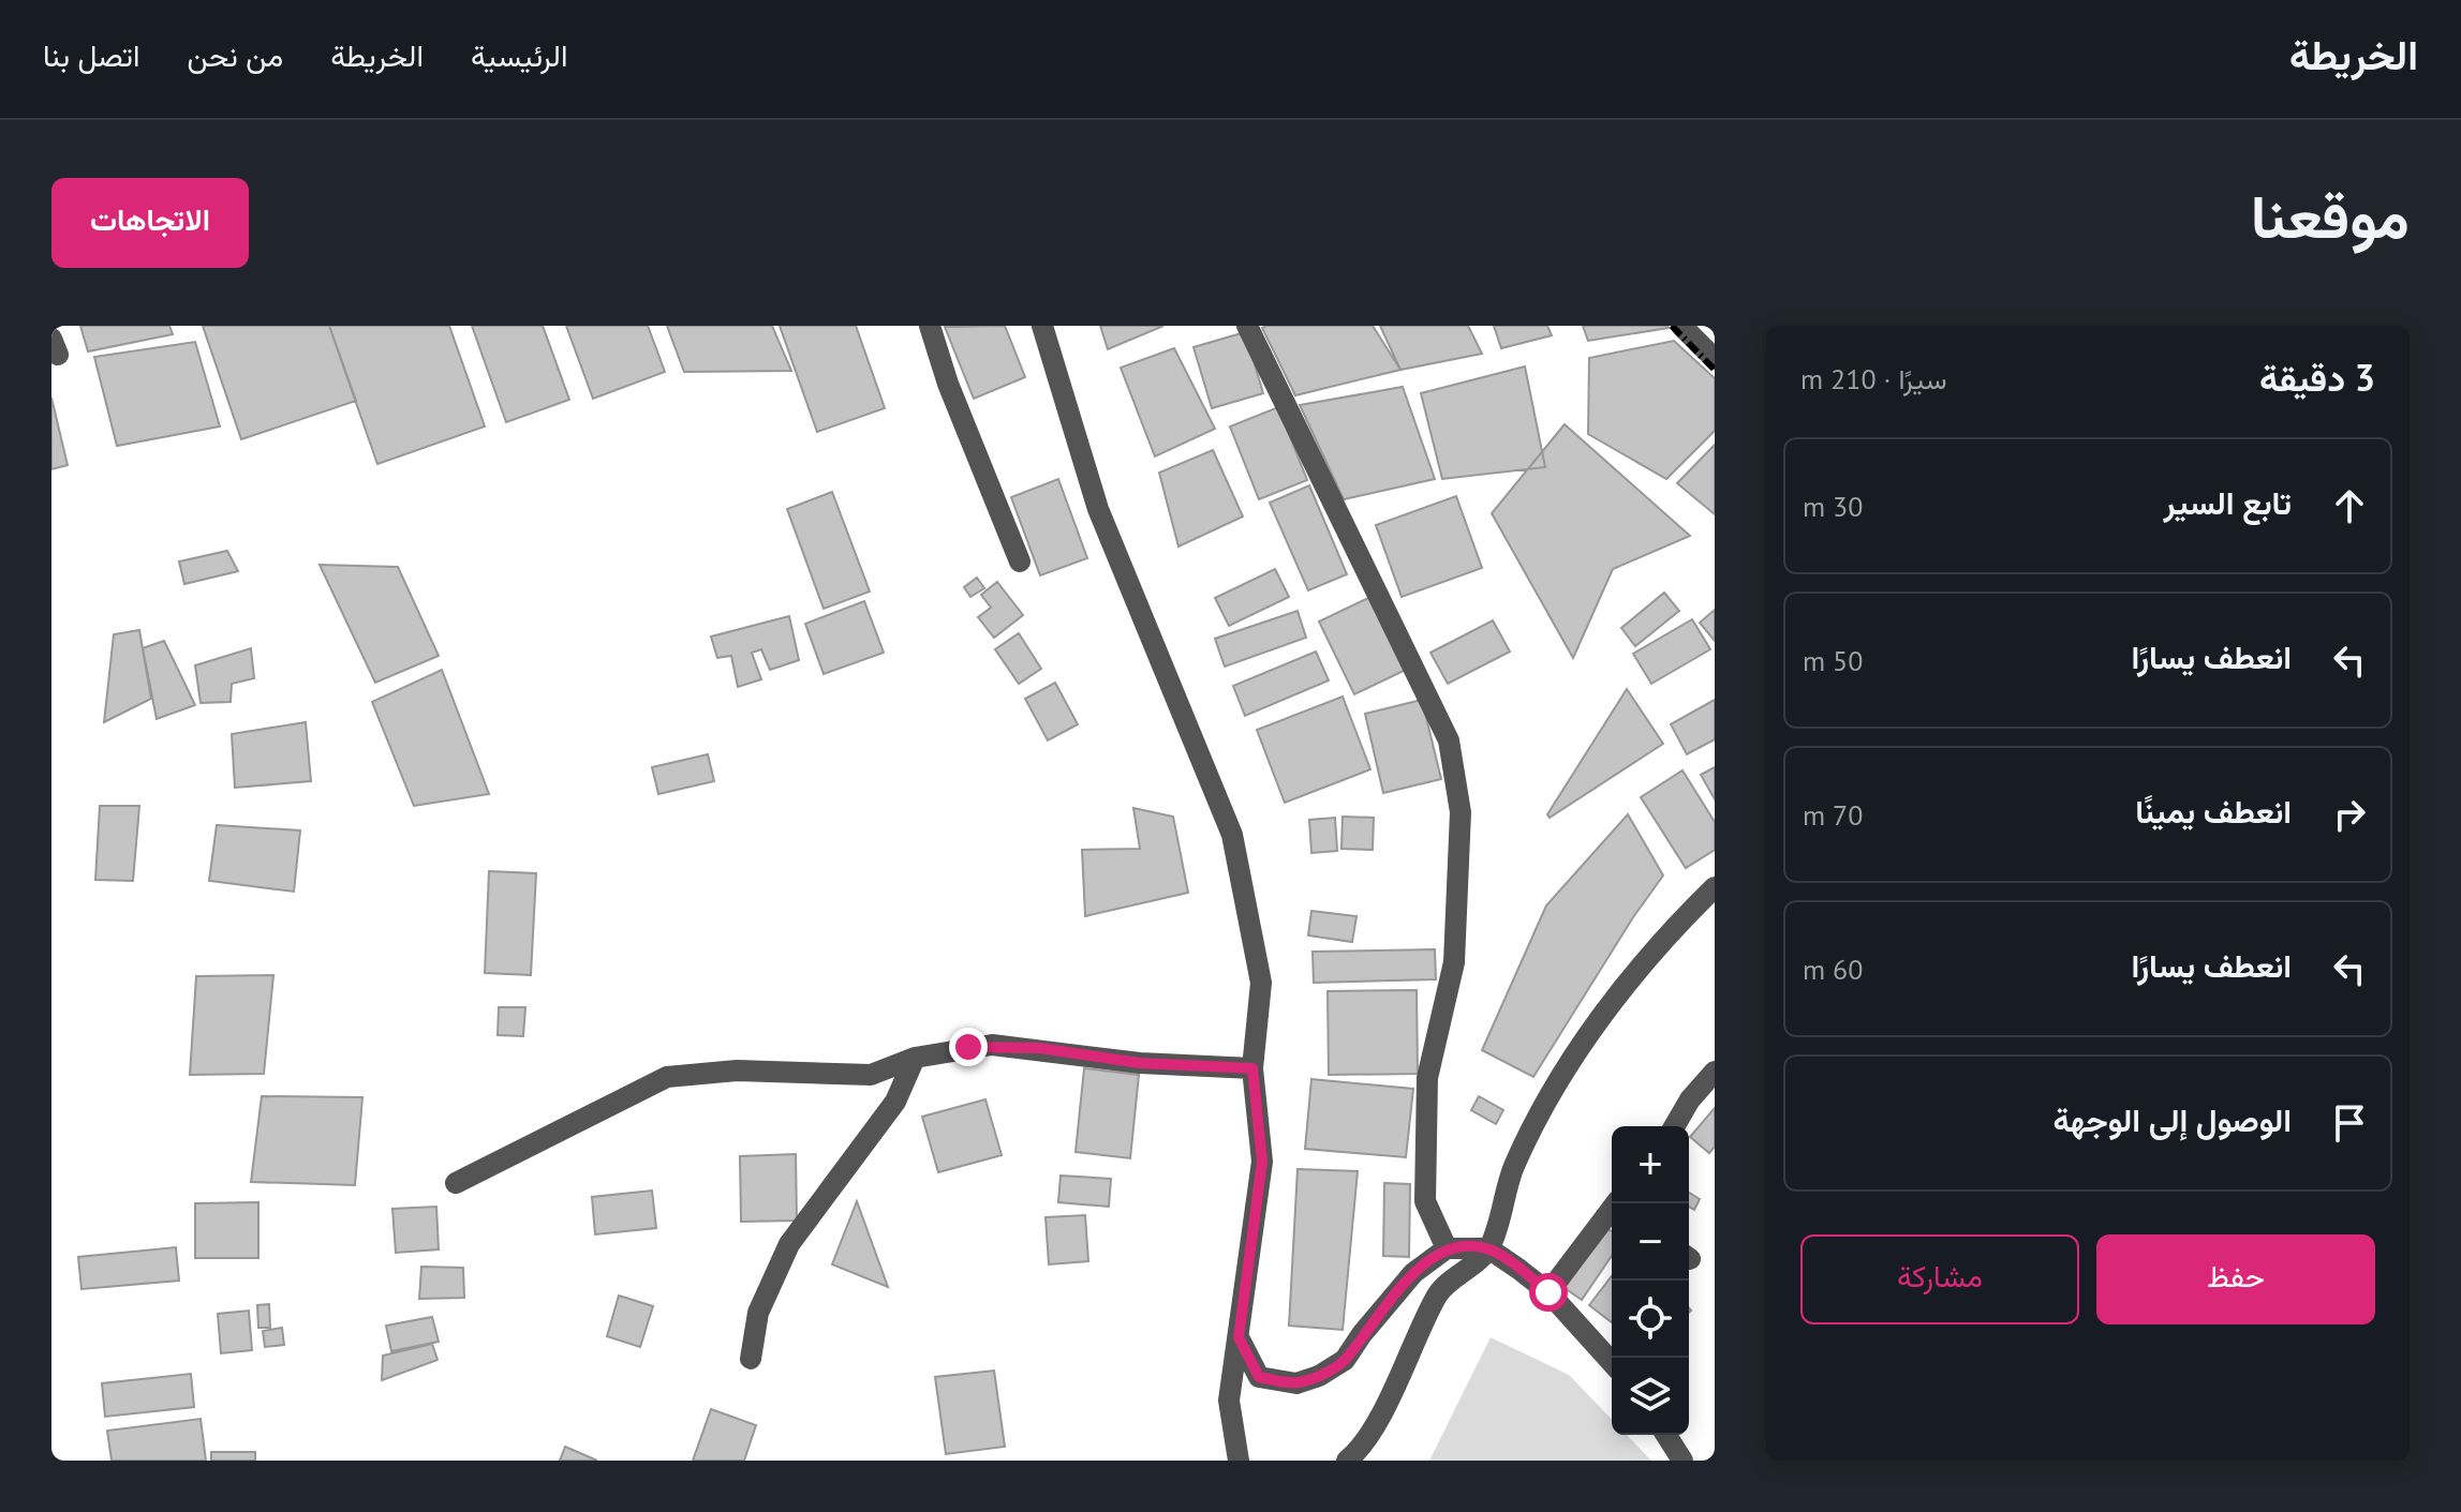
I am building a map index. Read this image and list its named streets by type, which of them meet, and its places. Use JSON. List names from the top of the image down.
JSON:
{
  "page": {
    "header": "الخريطة",
    "nav": [
      "الرئيسية",
      "الخريطة",
      "من نحن",
      "اتصل بنا"
    ],
    "title": "موقعنا",
    "buttons": [
      "الاتجاهات",
      ["حفظ", "مشاركة"]
    ],
    "heading": ["3 دقيقة", "سيرًا · 210 m"],
    "list": [
      ["تابع السير", "30 m"],
      ["انعطف يسارًا", "50 m"],
      ["انعطف يمينًا", "70 m"],
      ["انعطف يسارًا", "60 m"],
      "الوصول إلى الوجهة"
    ],
    "map_buttons": ["+", "−"]
  }
}
